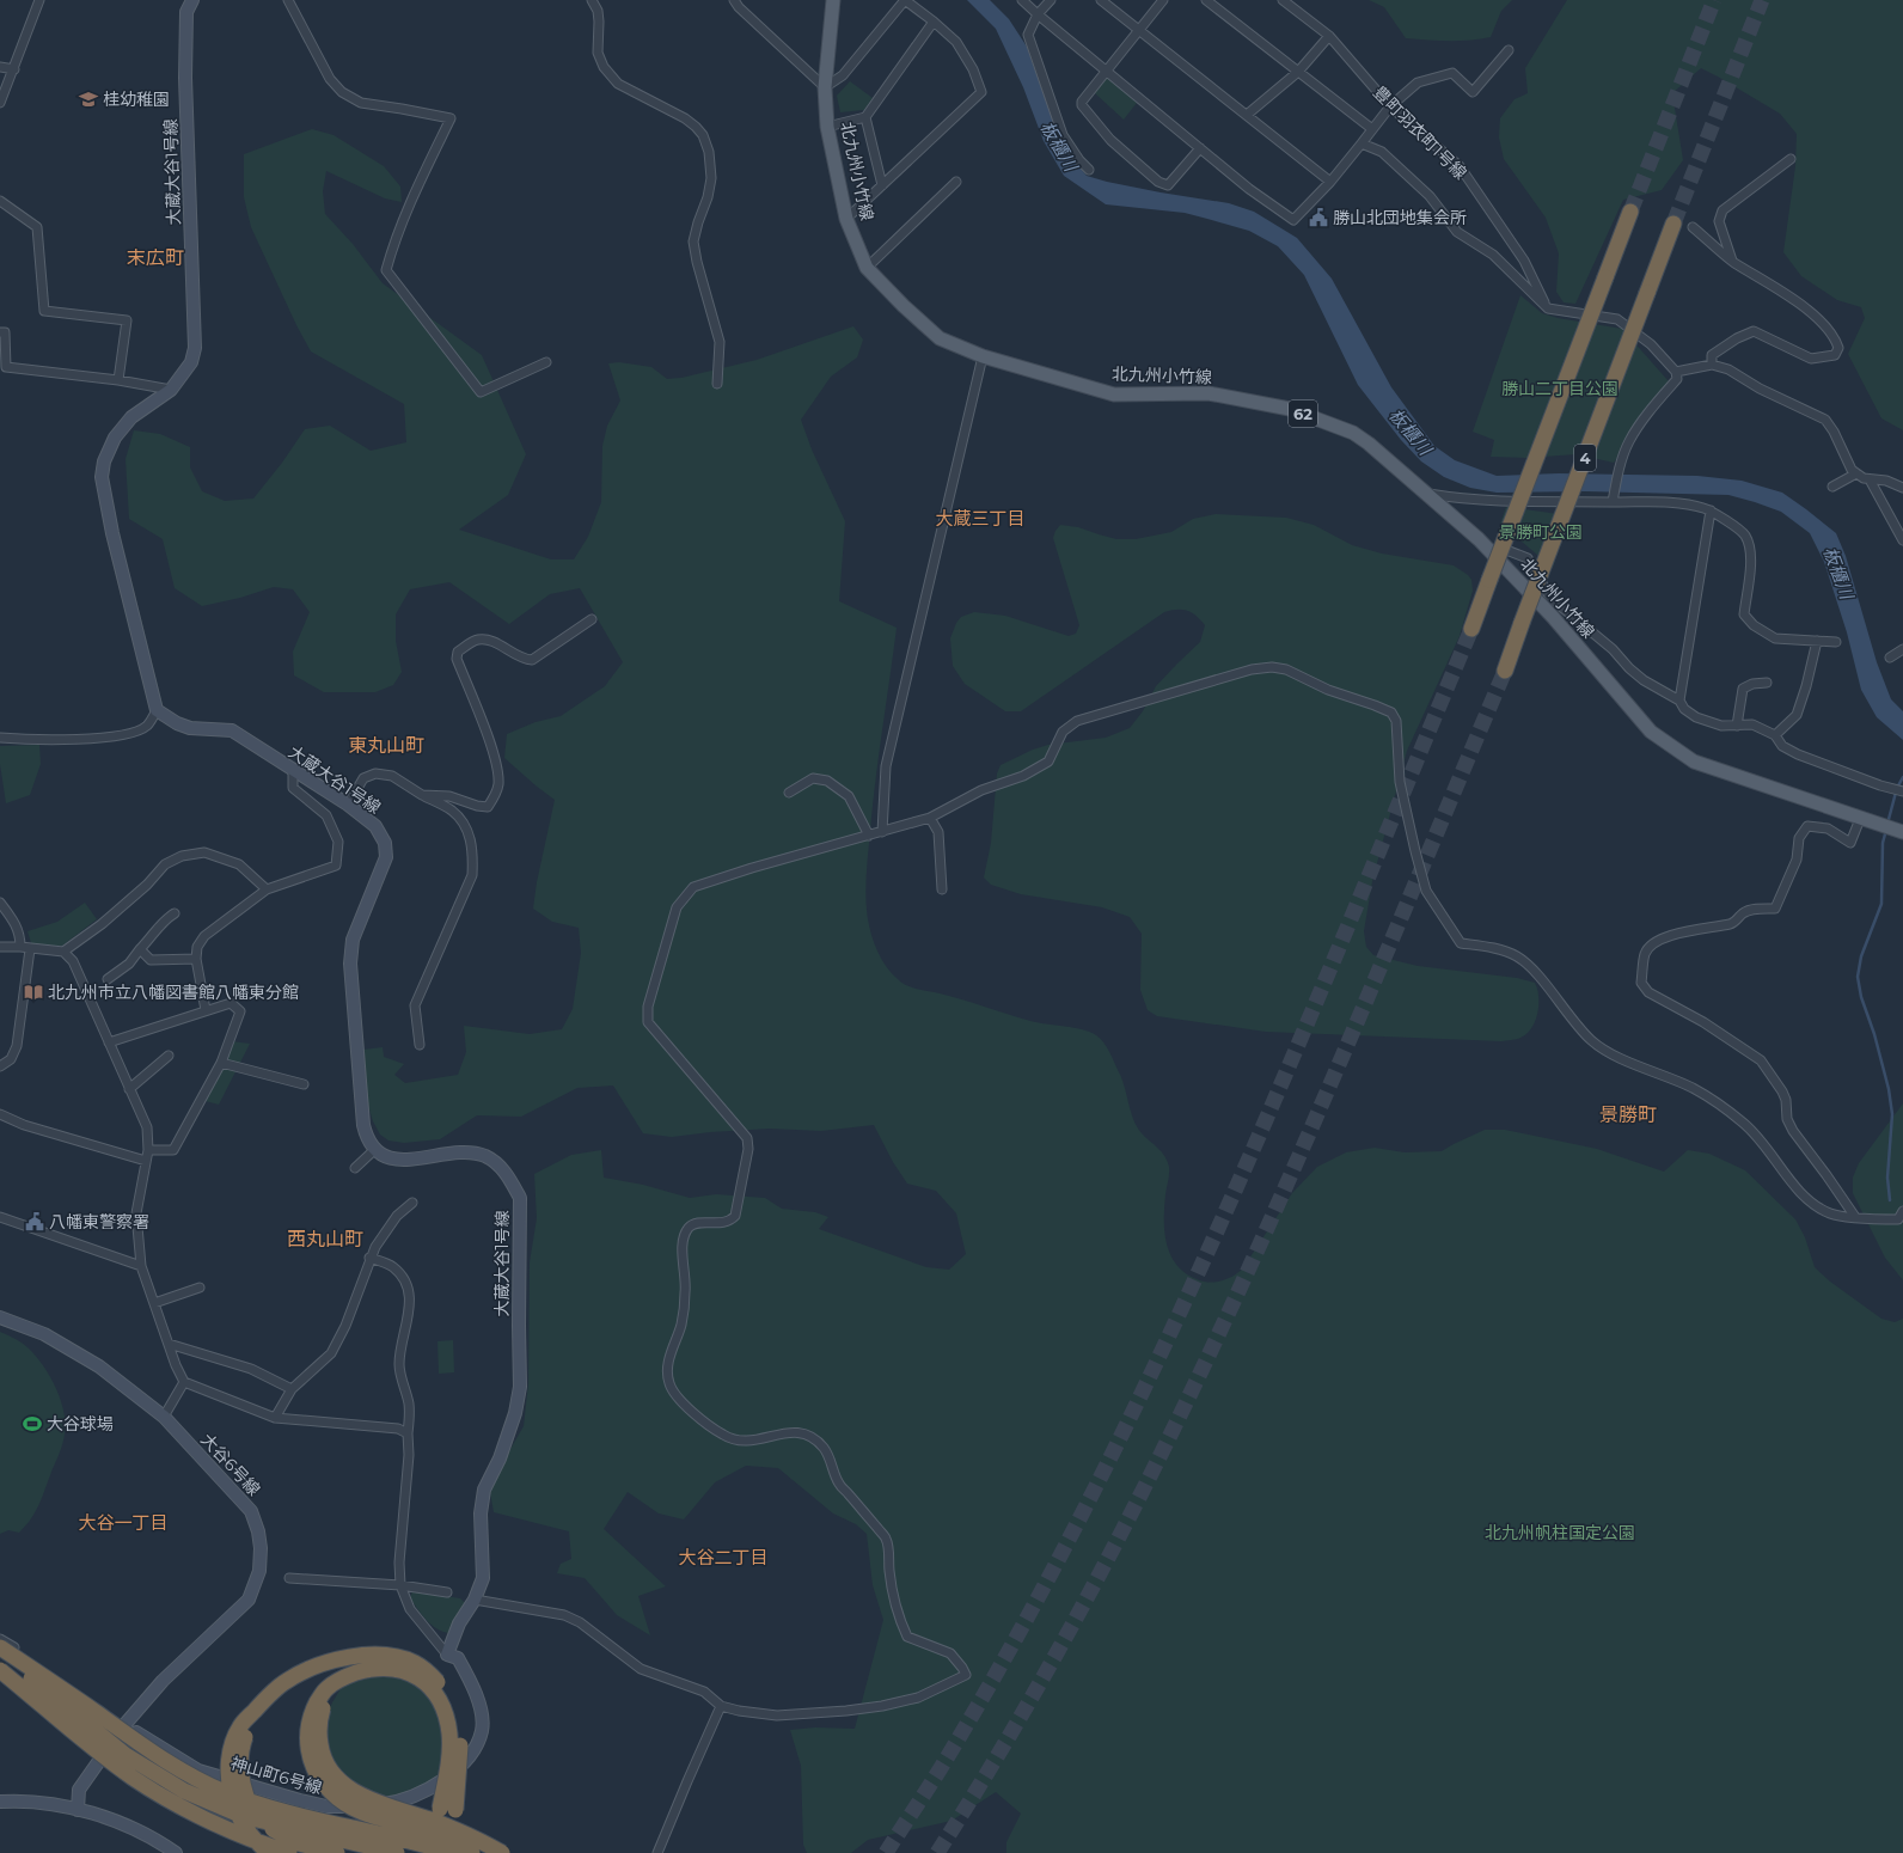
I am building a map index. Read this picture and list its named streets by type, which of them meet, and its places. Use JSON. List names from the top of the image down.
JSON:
{
  "streets": {
    "highway": ["4"],
    "main road": ["北九州小竹線", "62"],
    "street": [
      "豊町羽衣町1号線",
      "大蔵大谷1号線",
      "大谷6号線",
      "神山町6号線"
    ]
  },
  "crossings": [
    ["大谷6号線", "神山町6号線"]
  ],
  "districts": [
    "末広町",
    "大蔵三丁目",
    "東丸山町",
    "景勝町",
    "西丸山町",
    "大谷一丁目",
    "大谷二丁目"
  ],
  "water": ["板櫃川"],
  "parks": ["勝山二丁目公園", "景勝町公園", "北九州帆柱国定公園"],
  "places": {
    "school or university": ["桂幼稚園"],
    "public building": ["勝山北団地集会所", "八幡東警察署"],
    "library": ["北九州市立八幡図書館八幡東分館"],
    "sports": ["大谷球場"]
  }
}
